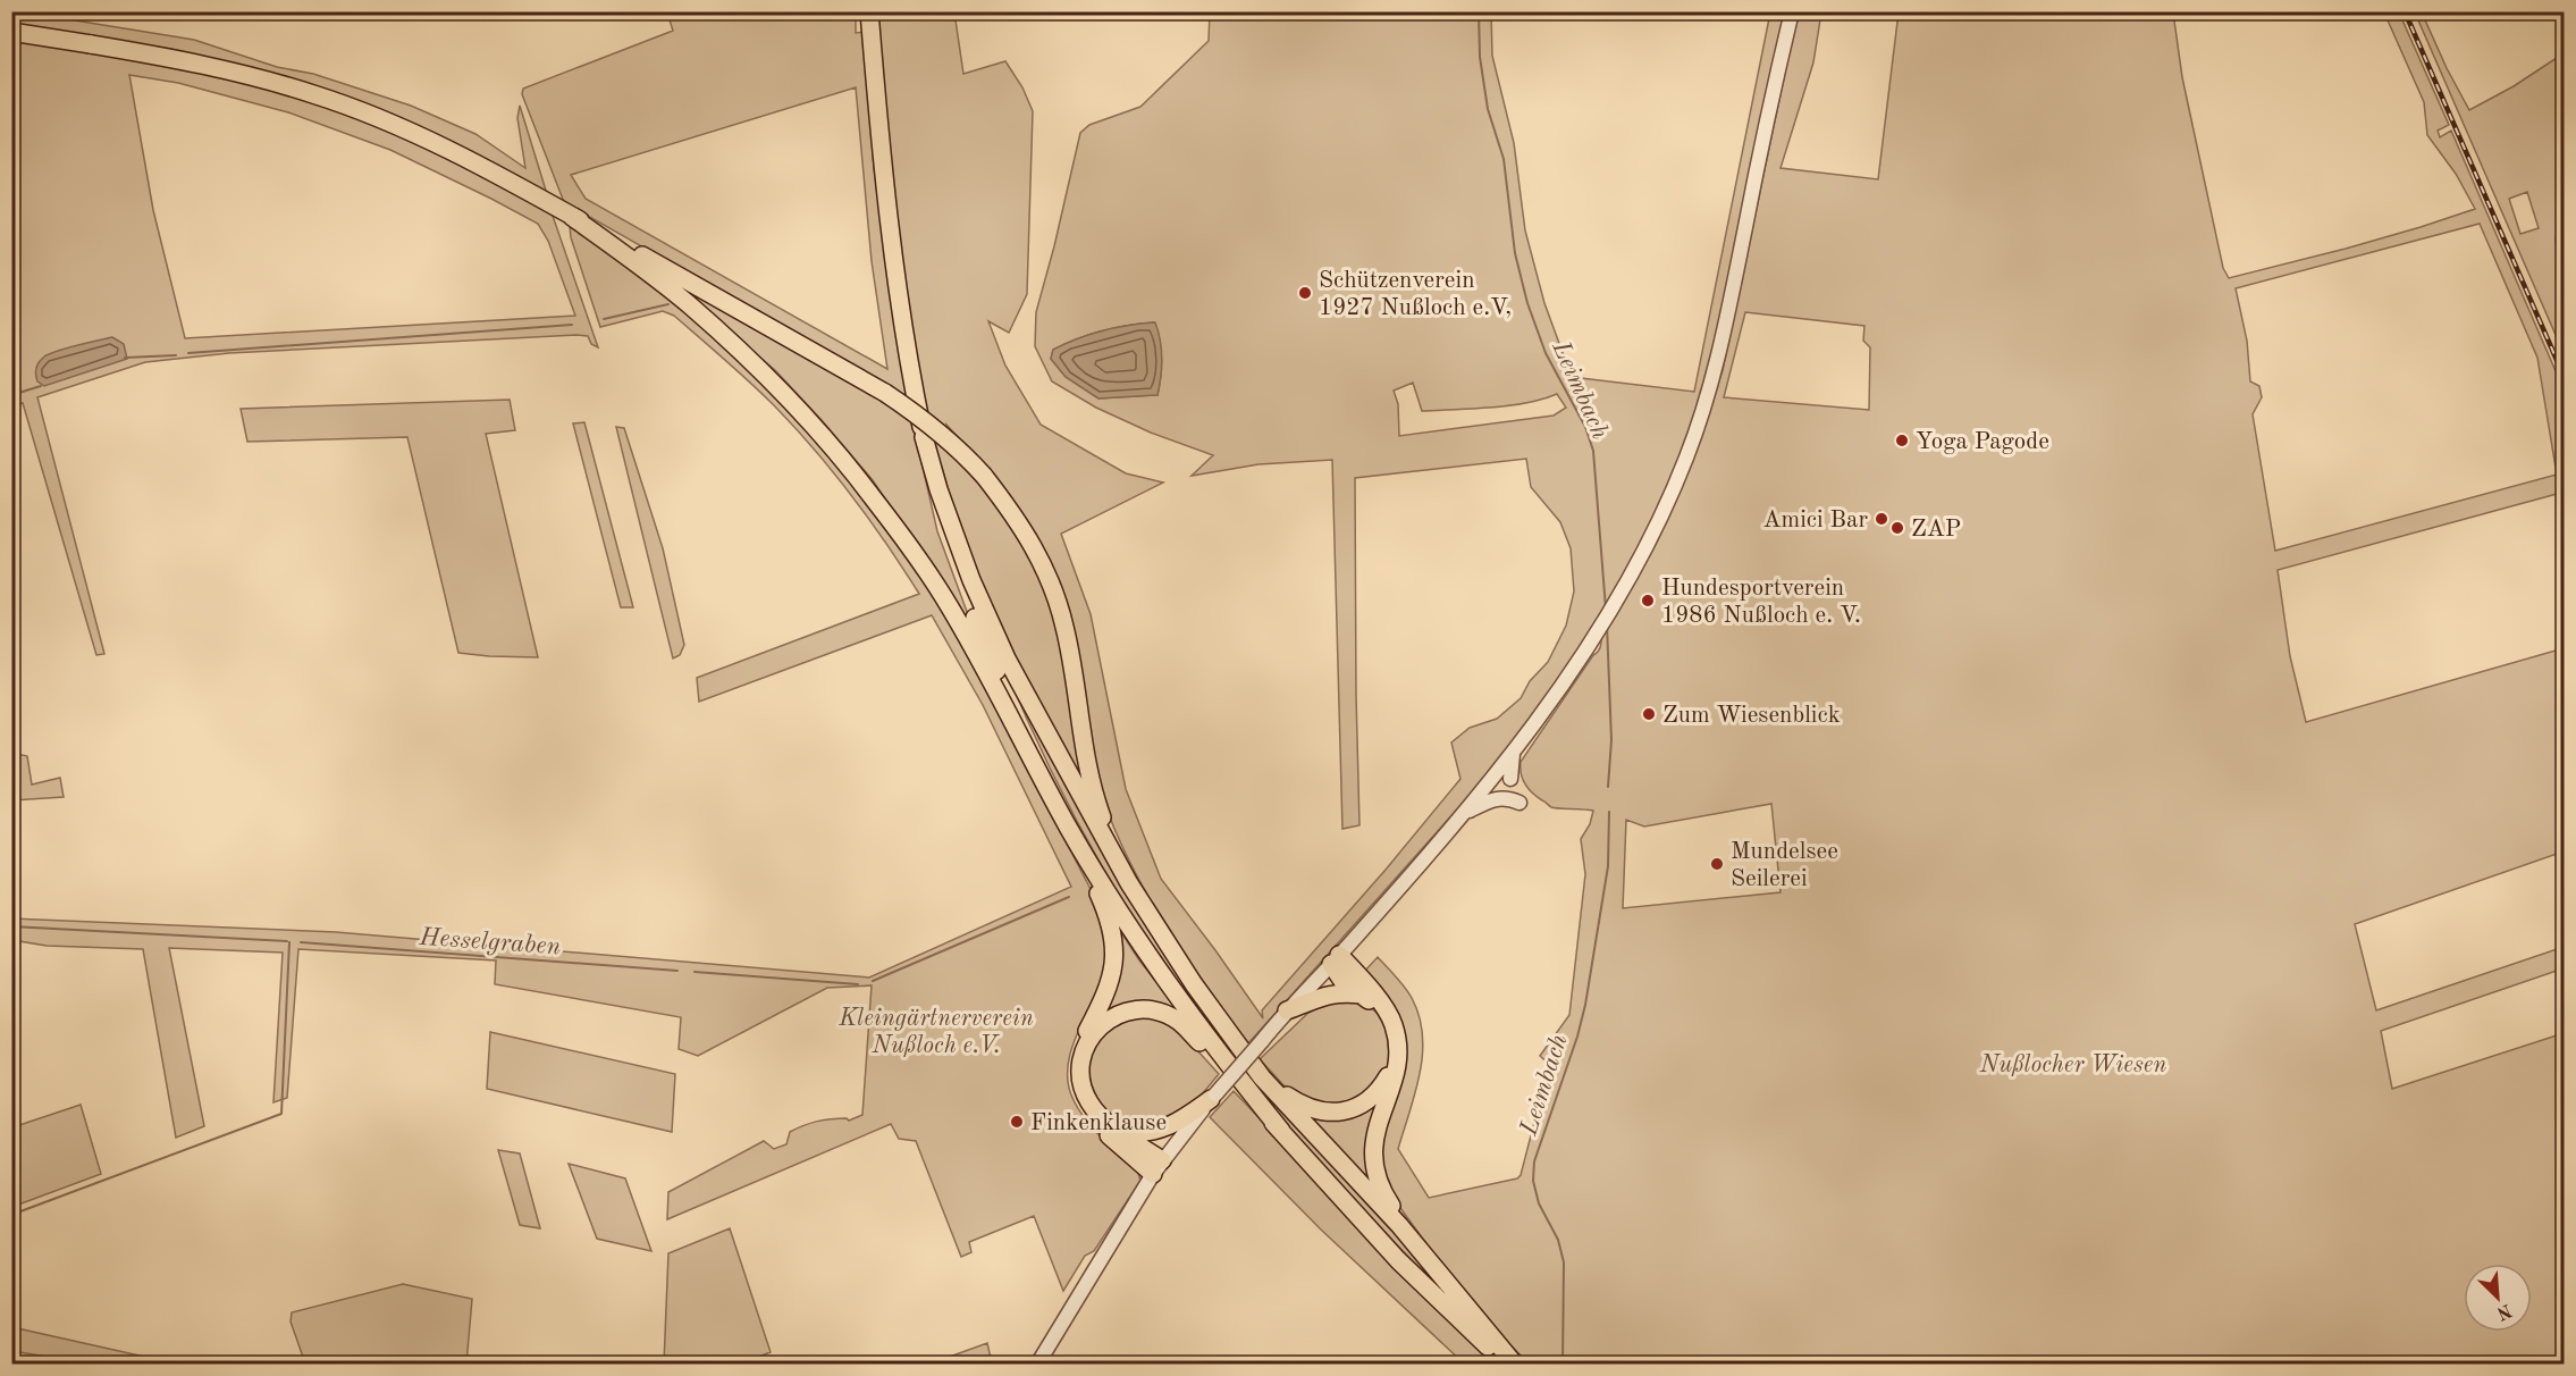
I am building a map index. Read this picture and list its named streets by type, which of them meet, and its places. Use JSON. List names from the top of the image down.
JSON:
{
  "water": ["Leimbach", "Hesselgraben"],
  "parks": ["Kleingärtnerverein Nußloch e.V.", "Nußlocher Wiesen"],
  "places": [
    "Schützenverein 1927 Nußloch e.V,",
    "Yoga Pagode",
    "Amici Bar",
    "ZAP",
    "Hundesportverein 1986 Nußloch e. V.",
    "Zum Wiesenblick",
    "Mundelsee Seilerei",
    "Finkenklause"
  ],
  "north": "bottom right"
}
